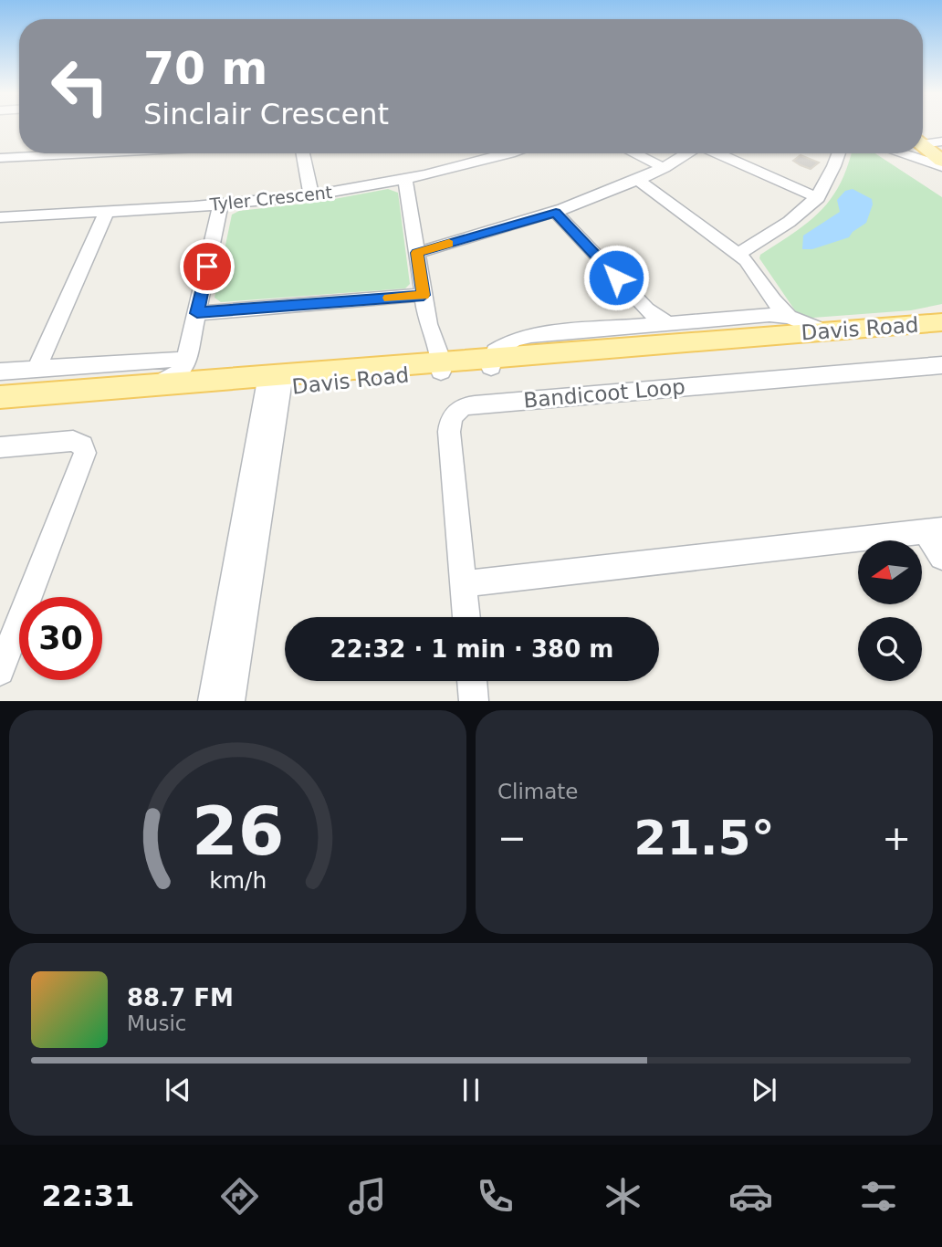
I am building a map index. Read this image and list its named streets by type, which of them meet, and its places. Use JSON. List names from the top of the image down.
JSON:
{
  "streets": {
    "main road": ["Davis Road"],
    "street": ["Tyler Crescent", "Bandicoot Loop"]
  },
  "north": "left",
  "page": {
    "turn": ["70 m", "Sinclair Crescent"],
    "limit": "30",
    "trip": "22:32 · 1 min · 380 m",
    "tile": "Climate",
    "heat": ["−", "21.5°", "+"],
    "song": ["88.7 FM", "Music"],
    "tabs": "22:31",
    "gauge": ["26", "km/h"]
  }
}
